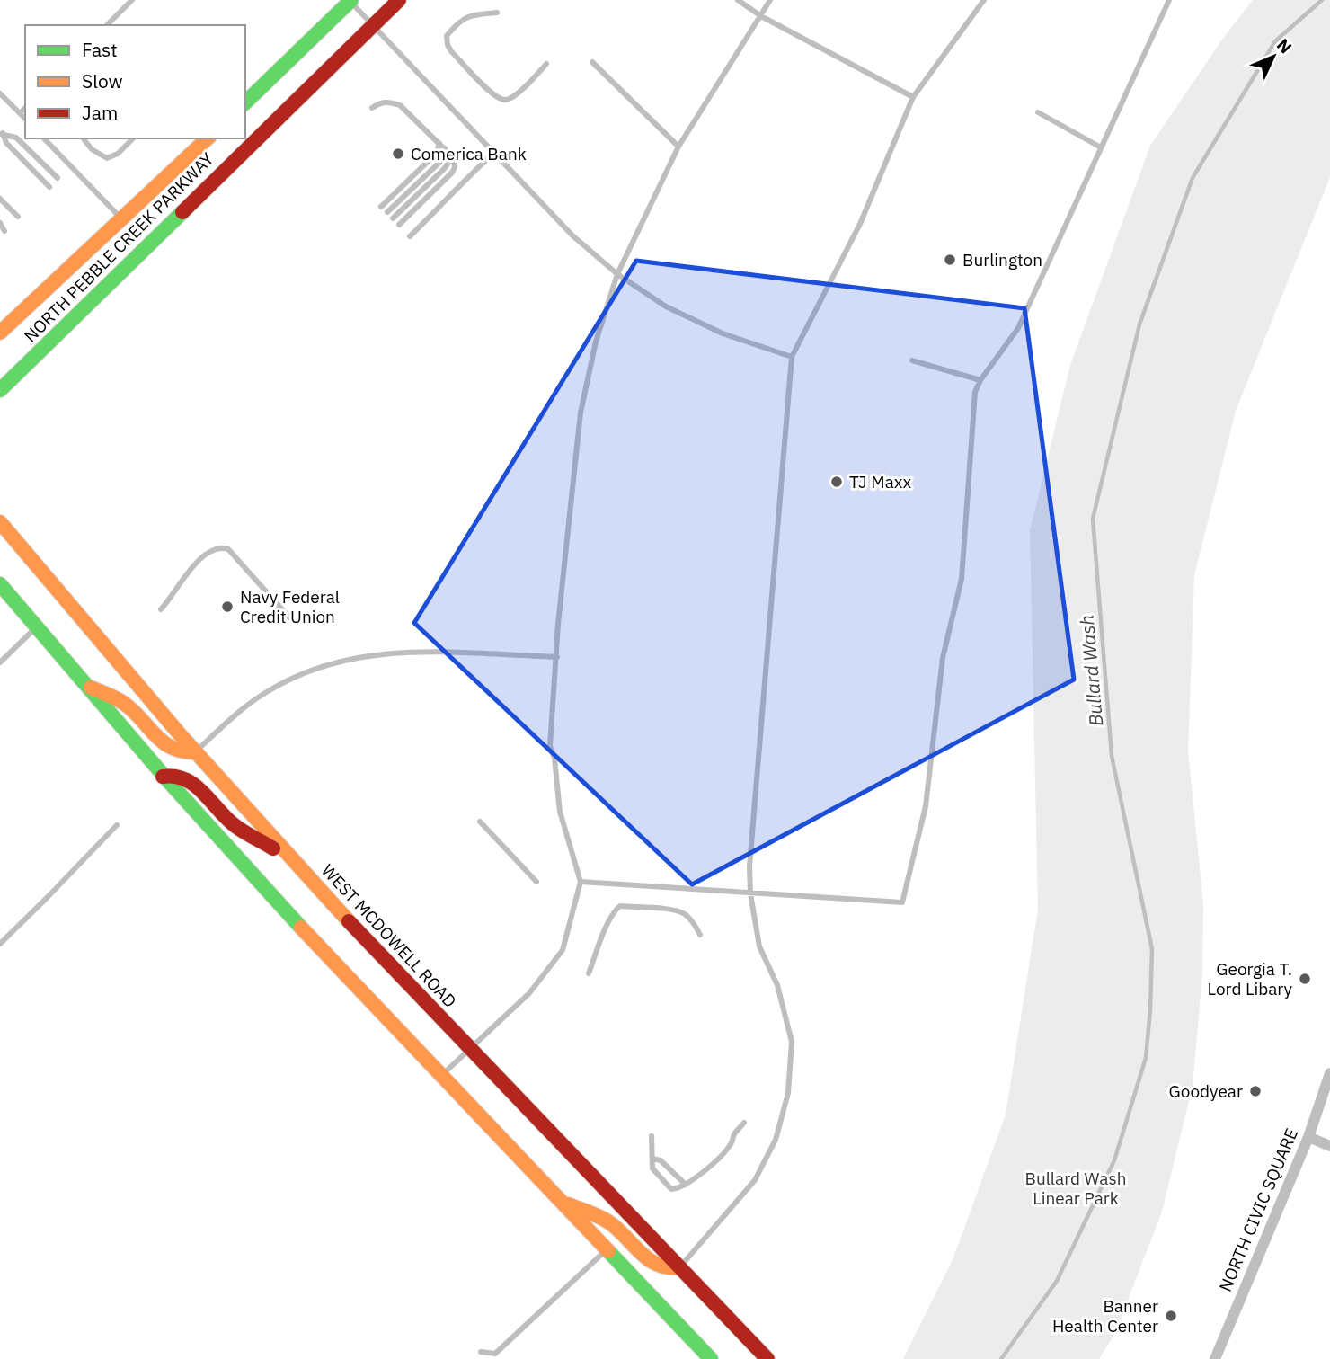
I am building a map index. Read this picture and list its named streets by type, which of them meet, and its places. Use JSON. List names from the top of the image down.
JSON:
{
  "streets": {
    "main road": ["NORTH PEBBLE CREEK PARKWAY", "WEST MCDOWELL ROAD"],
    "street": ["NORTH CIVIC SQUARE"]
  },
  "water": ["Bullard Wash"],
  "parks": ["Bullard Wash Linear Park"],
  "places": [
    "Comerica Bank",
    "Burlington",
    "TJ Maxx",
    "Navy Federal Credit Union",
    "Georgia T. Lord Libary",
    "Goodyear",
    "Banner Health Center"
  ],
  "legend": ["Fast", "Slow", "Jam"],
  "north": "top right"
}
